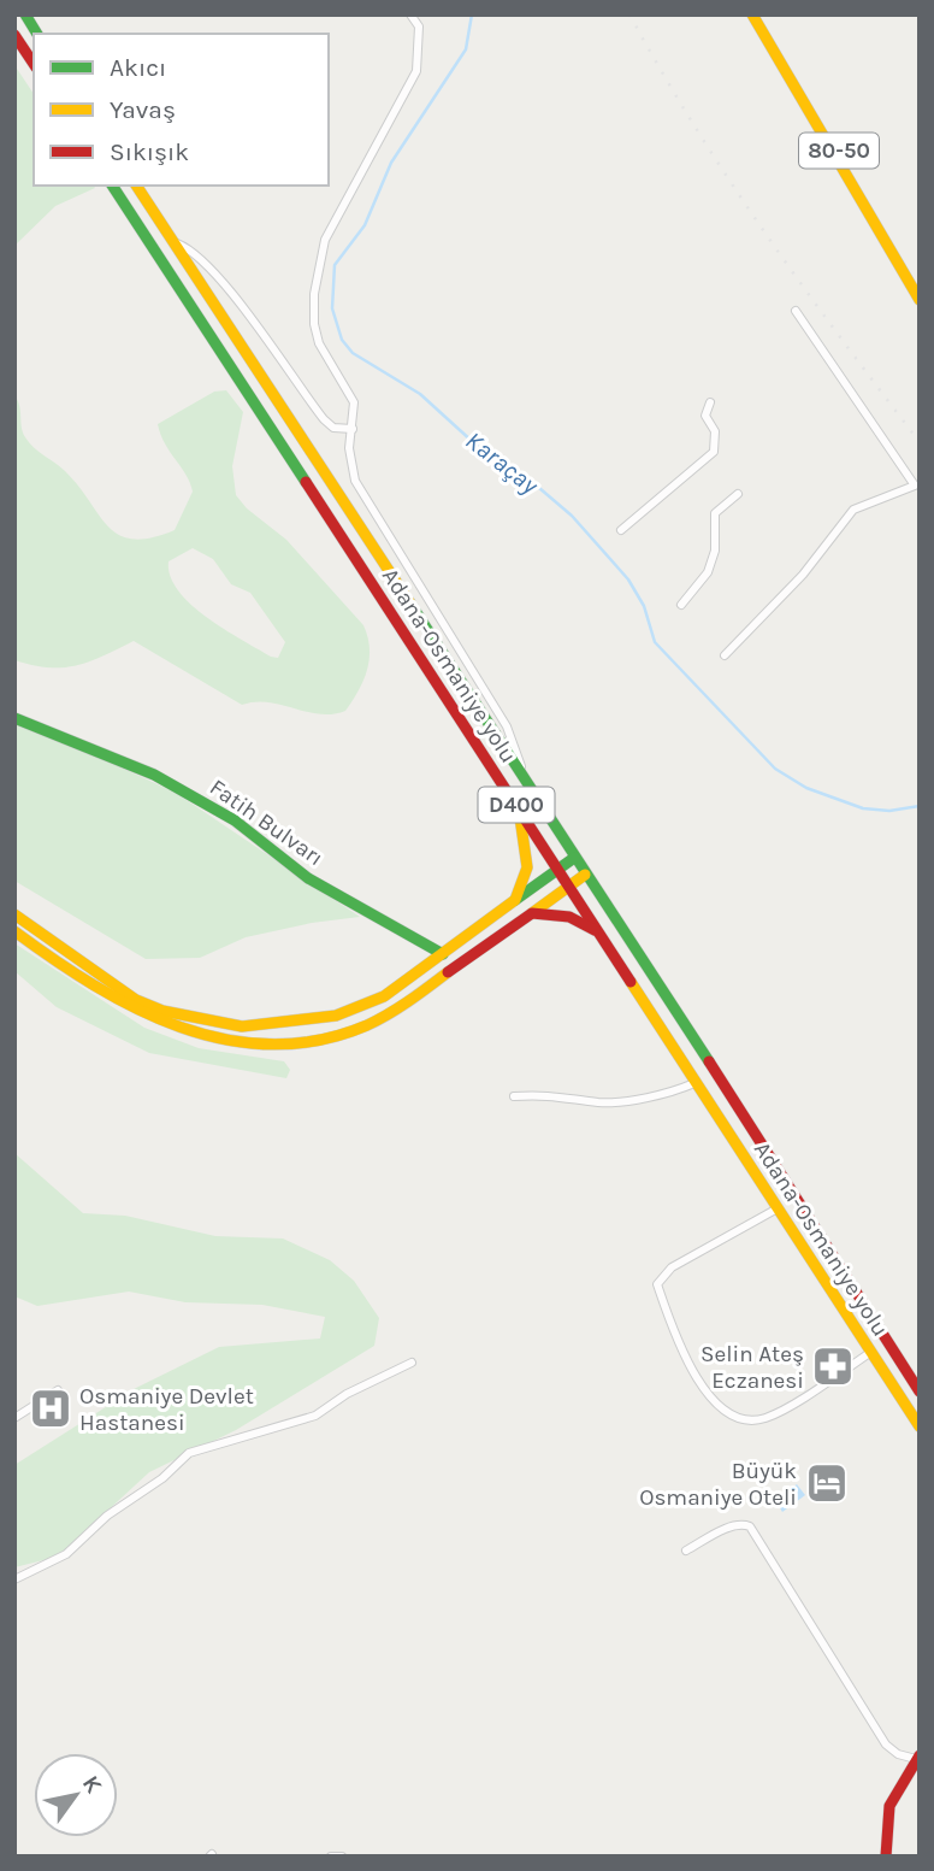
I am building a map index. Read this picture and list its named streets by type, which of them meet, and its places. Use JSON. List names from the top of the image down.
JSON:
{
  "streets": {
    "main road": [
      "80-50",
      "Adana-Osmaniye yolu",
      "D400",
      "Fatih Bulvarı"
    ]
  },
  "water": ["Karaçay"],
  "places": {
    "pharmacy": ["Selin Ateş Eczanesi"],
    "hospital": ["Osmaniye Devlet Hastanesi"],
    "hotel": ["Büyük Osmaniye Oteli"]
  },
  "legend": ["Akıcı", "Yavaş", "Sıkışık"],
  "north": "top right"
}
